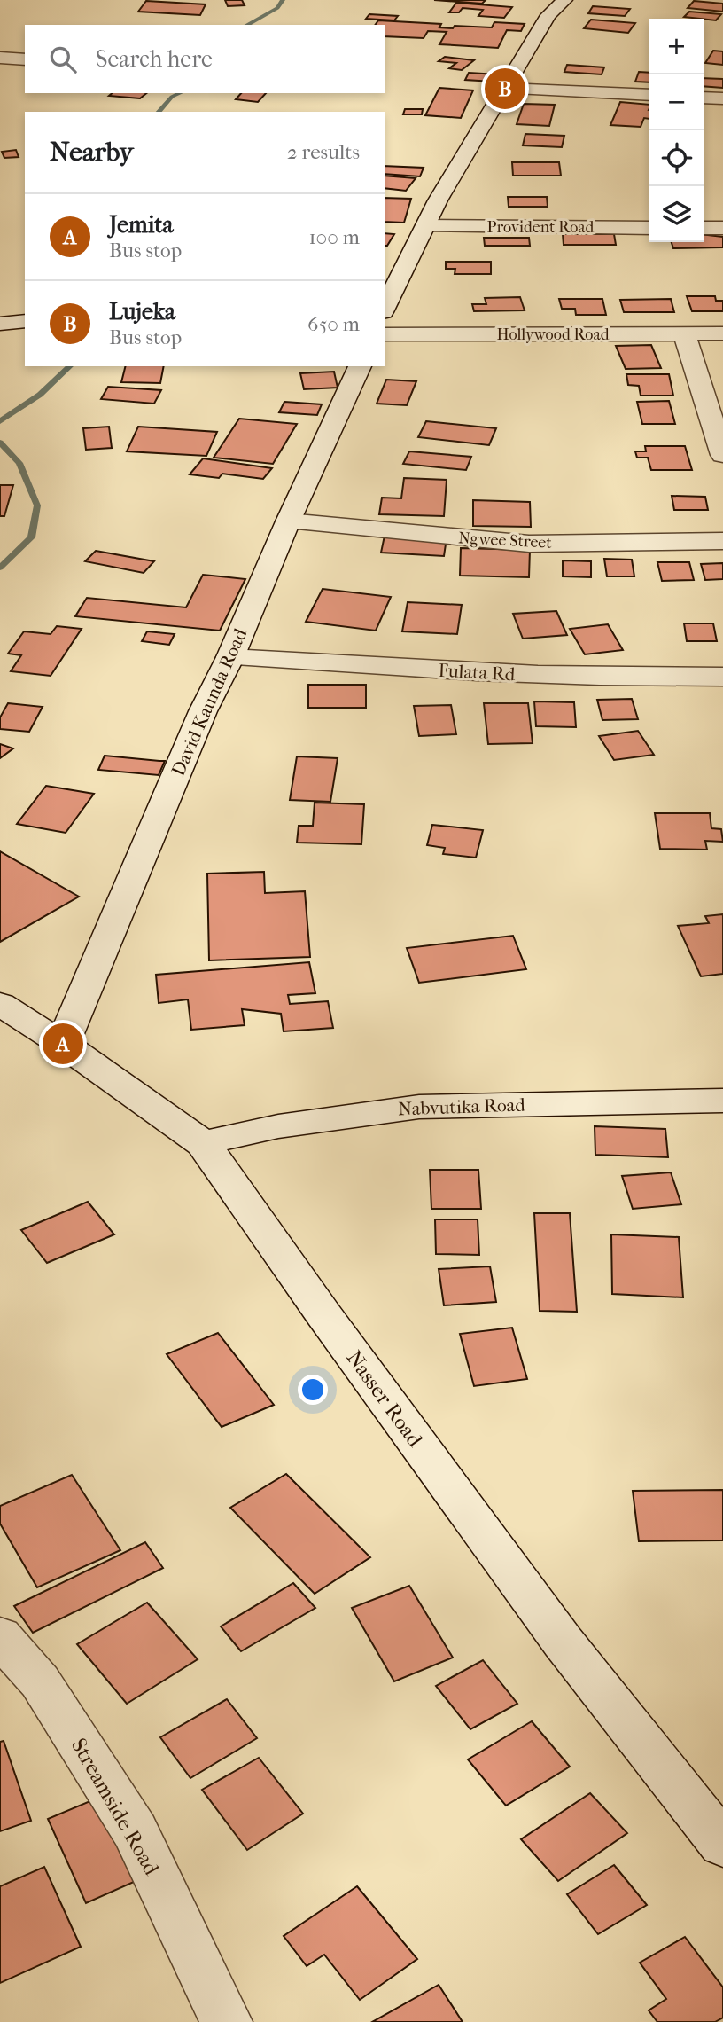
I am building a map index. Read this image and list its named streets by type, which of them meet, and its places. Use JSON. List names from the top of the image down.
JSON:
{
  "streets": {
    "street": [
      "Provident Road",
      "Hollywood Road",
      "Ngwee Street",
      "Fulata Rd",
      "David Kaunda Road",
      "Nabvutika Road",
      "Nasser Road",
      "Streamside Road"
    ]
  },
  "crossings": [
    ["Ngwee Street", "David Kaunda Road"],
    ["Fulata Rd", "David Kaunda Road"],
    ["David Kaunda Road", "Nasser Road"],
    ["Nabvutika Road", "Nasser Road"]
  ],
  "page": {
    "map_buttons": ["+", "−"],
    "search": "Search here",
    "pins": ["B", "A"],
    "heading": ["Nearby", "2 results"],
    "list": [
      {
        "mark": "A",
        "name": "Jemita",
        "note": "Bus stop",
        "value": "100 m"
      },
      {
        "mark": "B",
        "name": "Lujeka",
        "note": "Bus stop",
        "value": "650 m"
      }
    ]
  }
}
